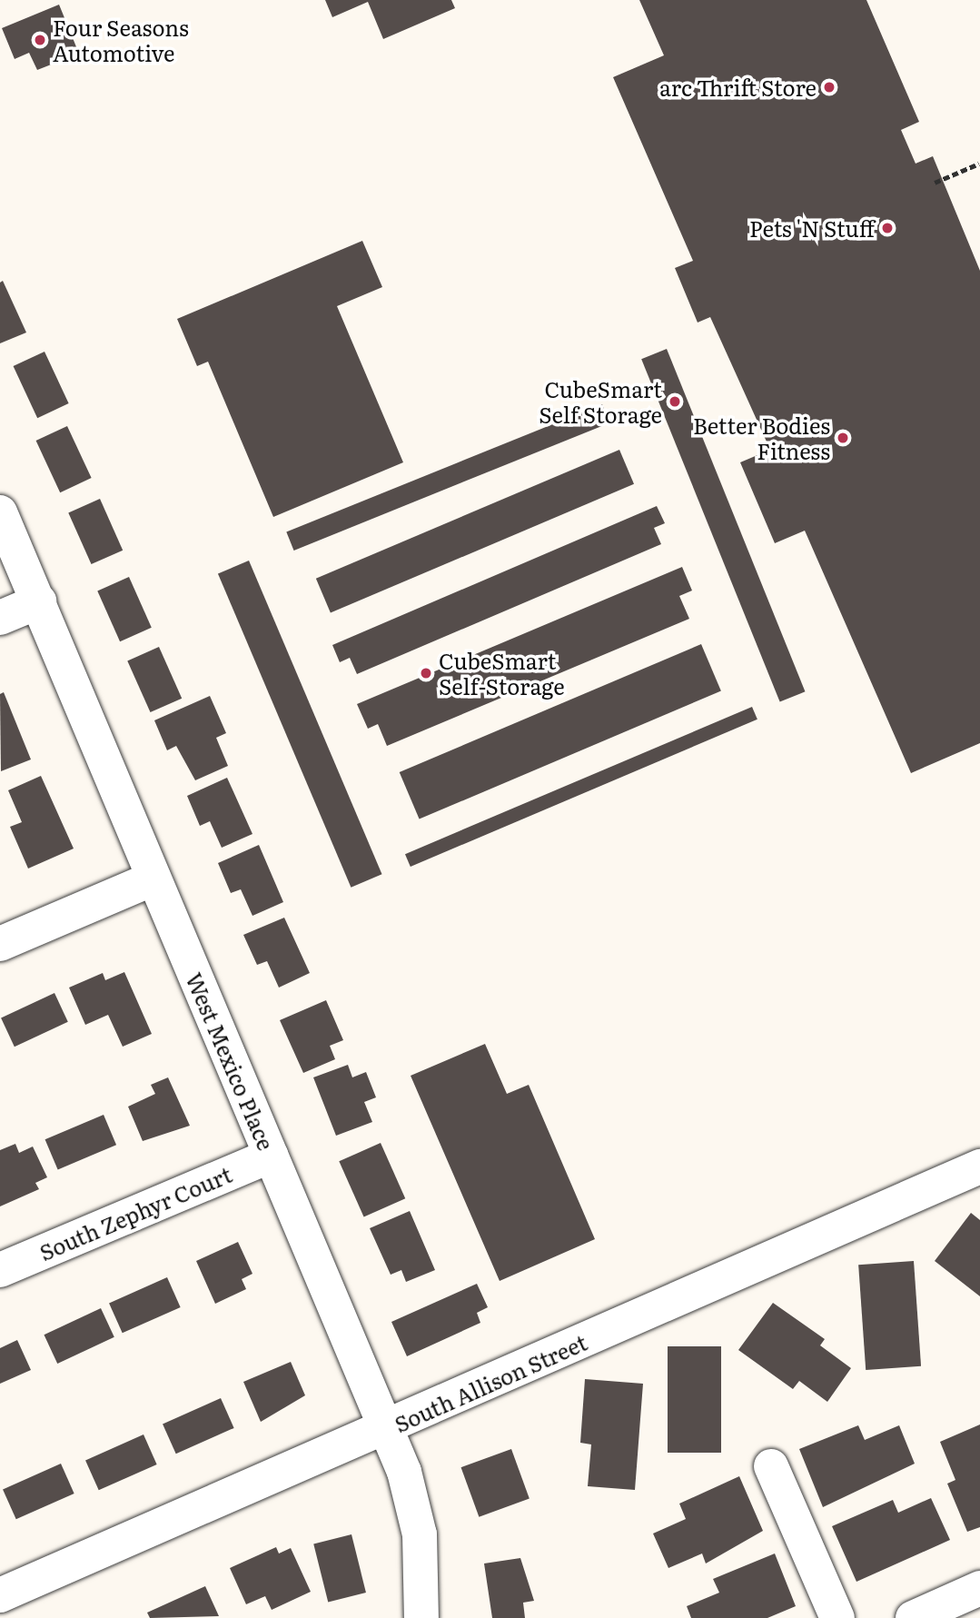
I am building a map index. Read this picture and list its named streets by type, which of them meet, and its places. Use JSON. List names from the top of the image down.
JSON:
{
  "streets": {
    "street": ["West Mexico Place", "South Zephyr Court", "South Allison Street"]
  },
  "crossings": [
    ["West Mexico Place", "South Zephyr Court"],
    ["West Mexico Place", "South Allison Street"]
  ],
  "places": [
    "Four Seasons Automotive",
    "arc Thrift Store",
    "Pets 'N Stuff",
    "CubeSmart Self Storage",
    "Better Bodies Fitness",
    "CubeSmart Self-Storage"
  ]
}
